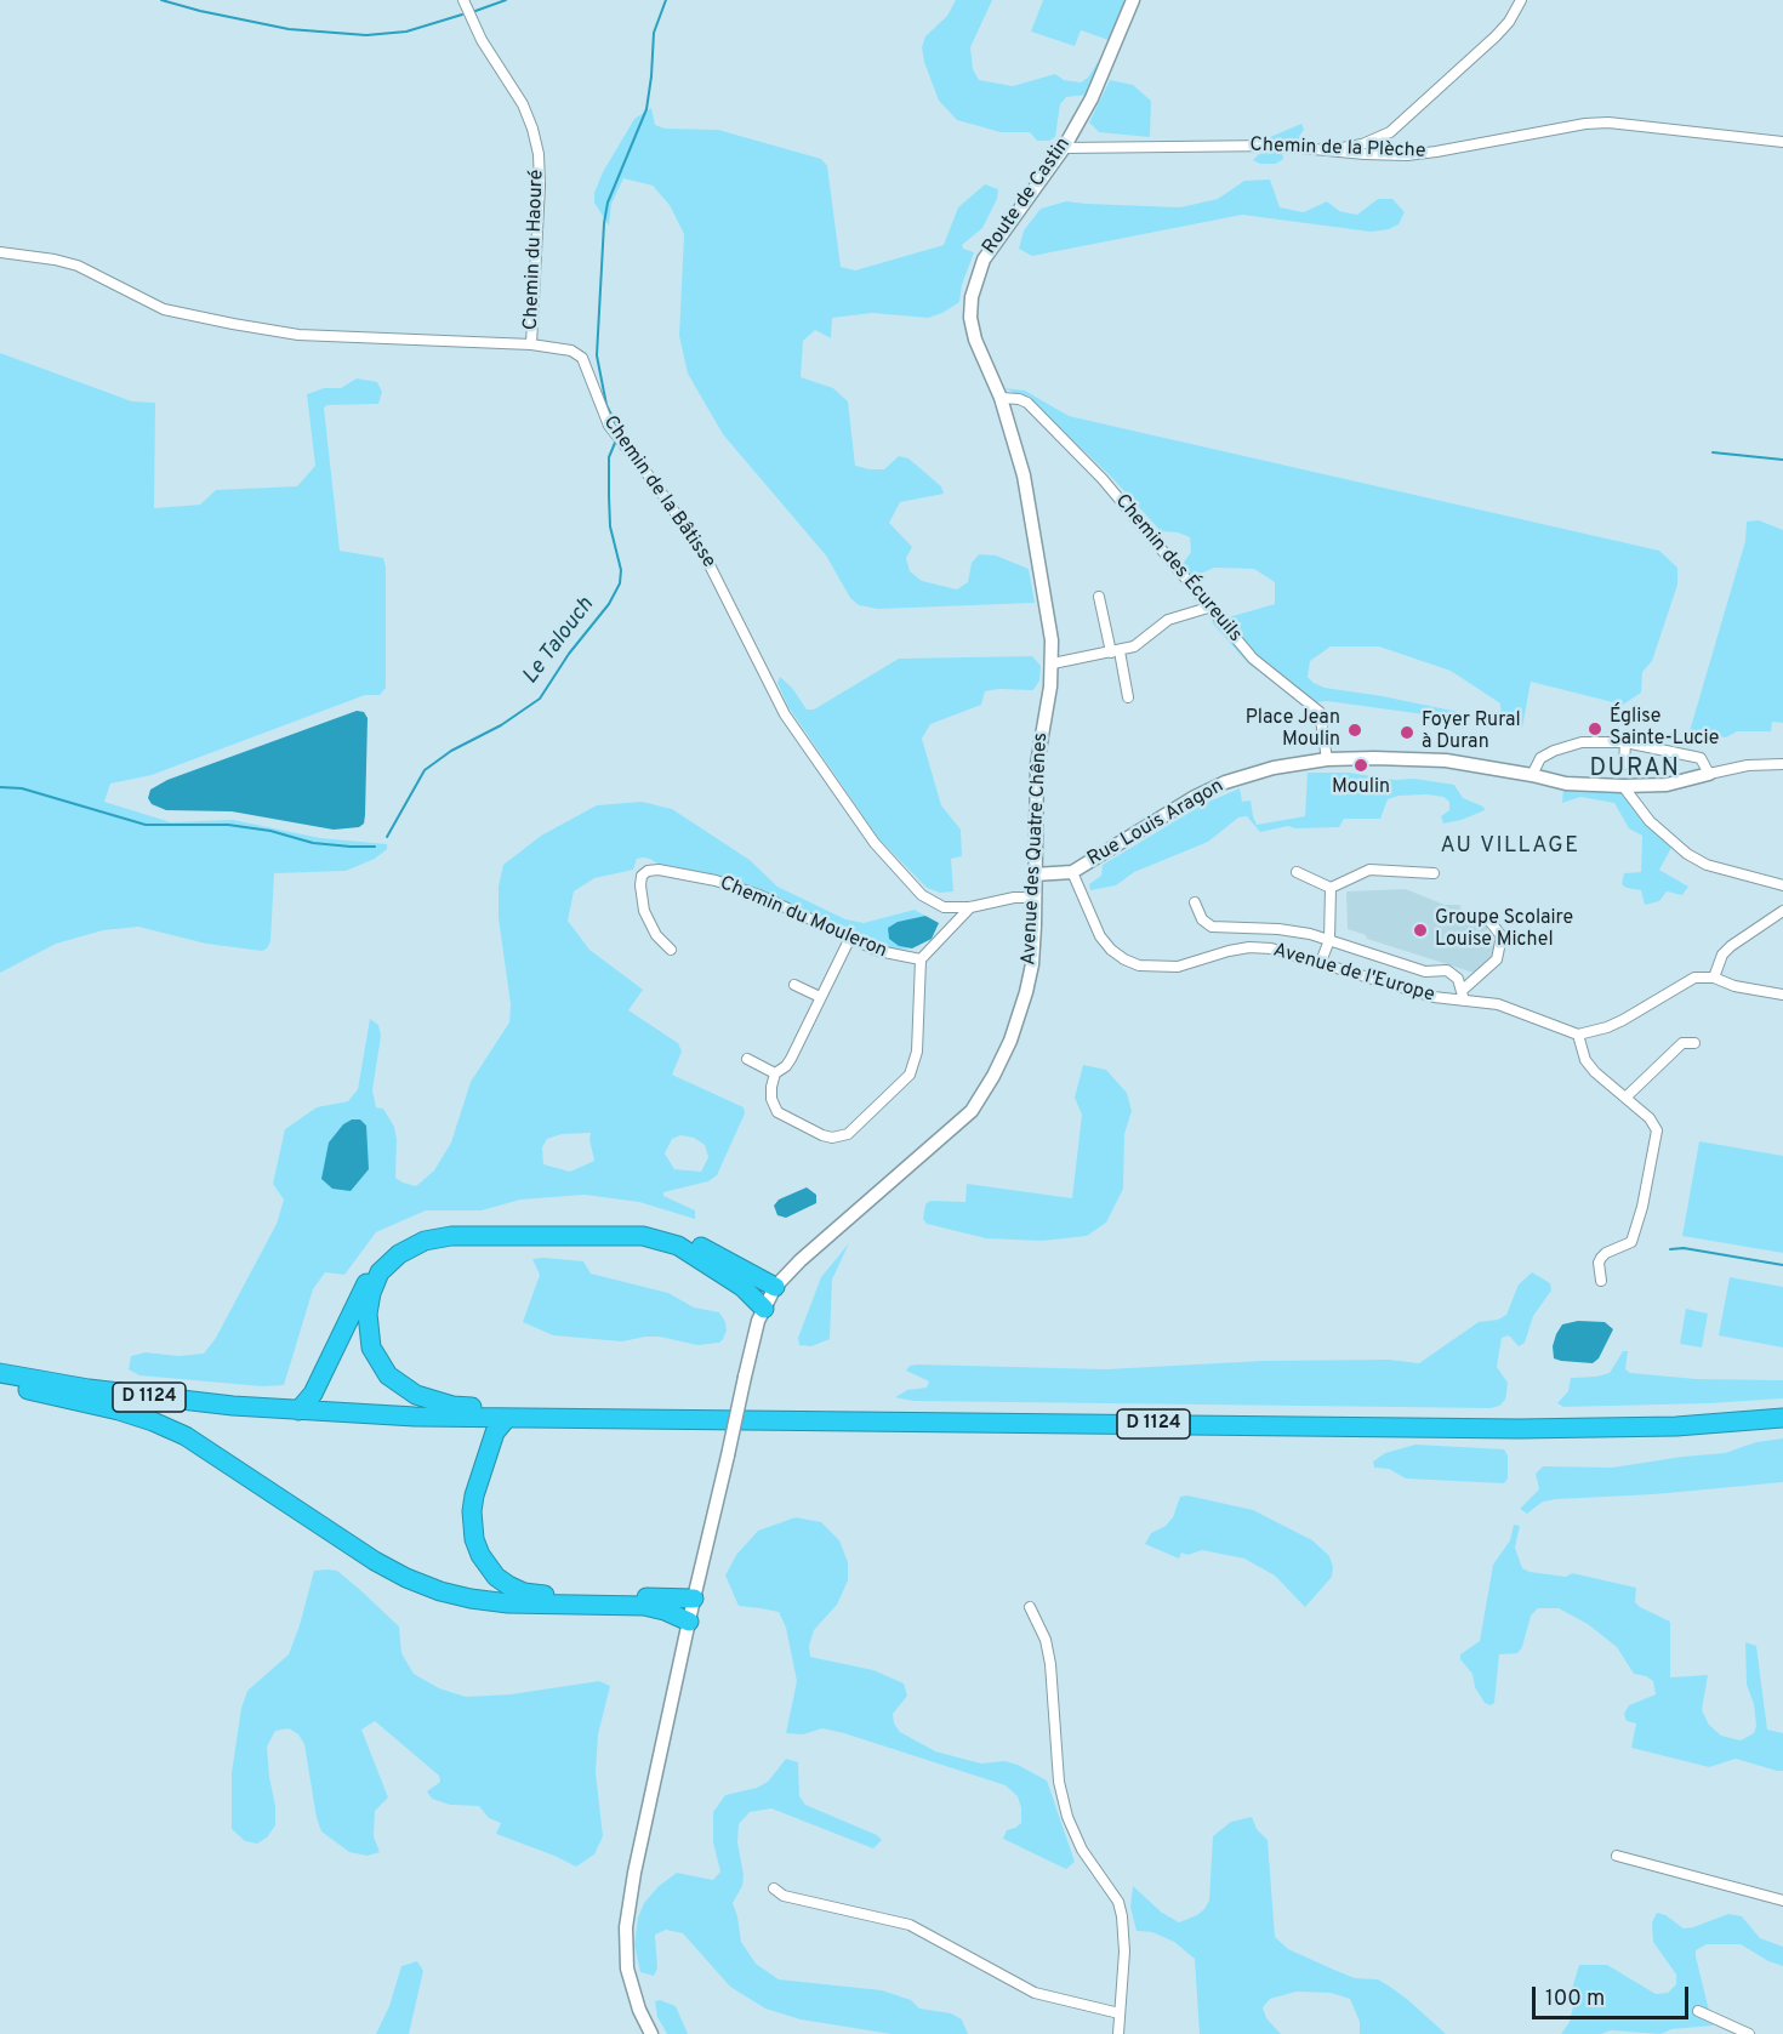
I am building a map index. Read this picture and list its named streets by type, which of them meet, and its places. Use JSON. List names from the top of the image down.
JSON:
{
  "streets": {
    "highway": ["D 1124"],
    "street": [
      "Chemin de la Plèche",
      "Route de Castin",
      "Chemin du Haouré",
      "Chemin de la Bâtisse",
      "Chemin des Écureuils",
      "Rue Louis Aragon",
      "Avenue des Quatre Chênes",
      "Chemin du Mouleron",
      "Avenue de l'Europe"
    ]
  },
  "crossings": [
    ["Chemin de la Plèche", "Route de Castin"],
    ["Route de Castin", "Chemin des Écureuils"],
    ["Route de Castin", "Avenue des Quatre Chênes"],
    ["Chemin du Haouré", "Chemin de la Bâtisse"],
    ["Chemin des Écureuils", "Rue Louis Aragon"],
    ["Chemin des Écureuils", "Avenue des Quatre Chênes"],
    ["Rue Louis Aragon", "Avenue des Quatre Chênes"],
    ["Rue Louis Aragon", "Avenue de l'Europe"]
  ],
  "districts": ["DURAN", "AU VILLAGE"],
  "water": ["Le Talouch"],
  "places": [
    "Église Sainte-Lucie",
    "Place Jean Moulin",
    "Foyer Rural à Duran",
    "Moulin",
    "Groupe Scolaire Louise Michel"
  ],
  "scale_bar": "100 m"
}
